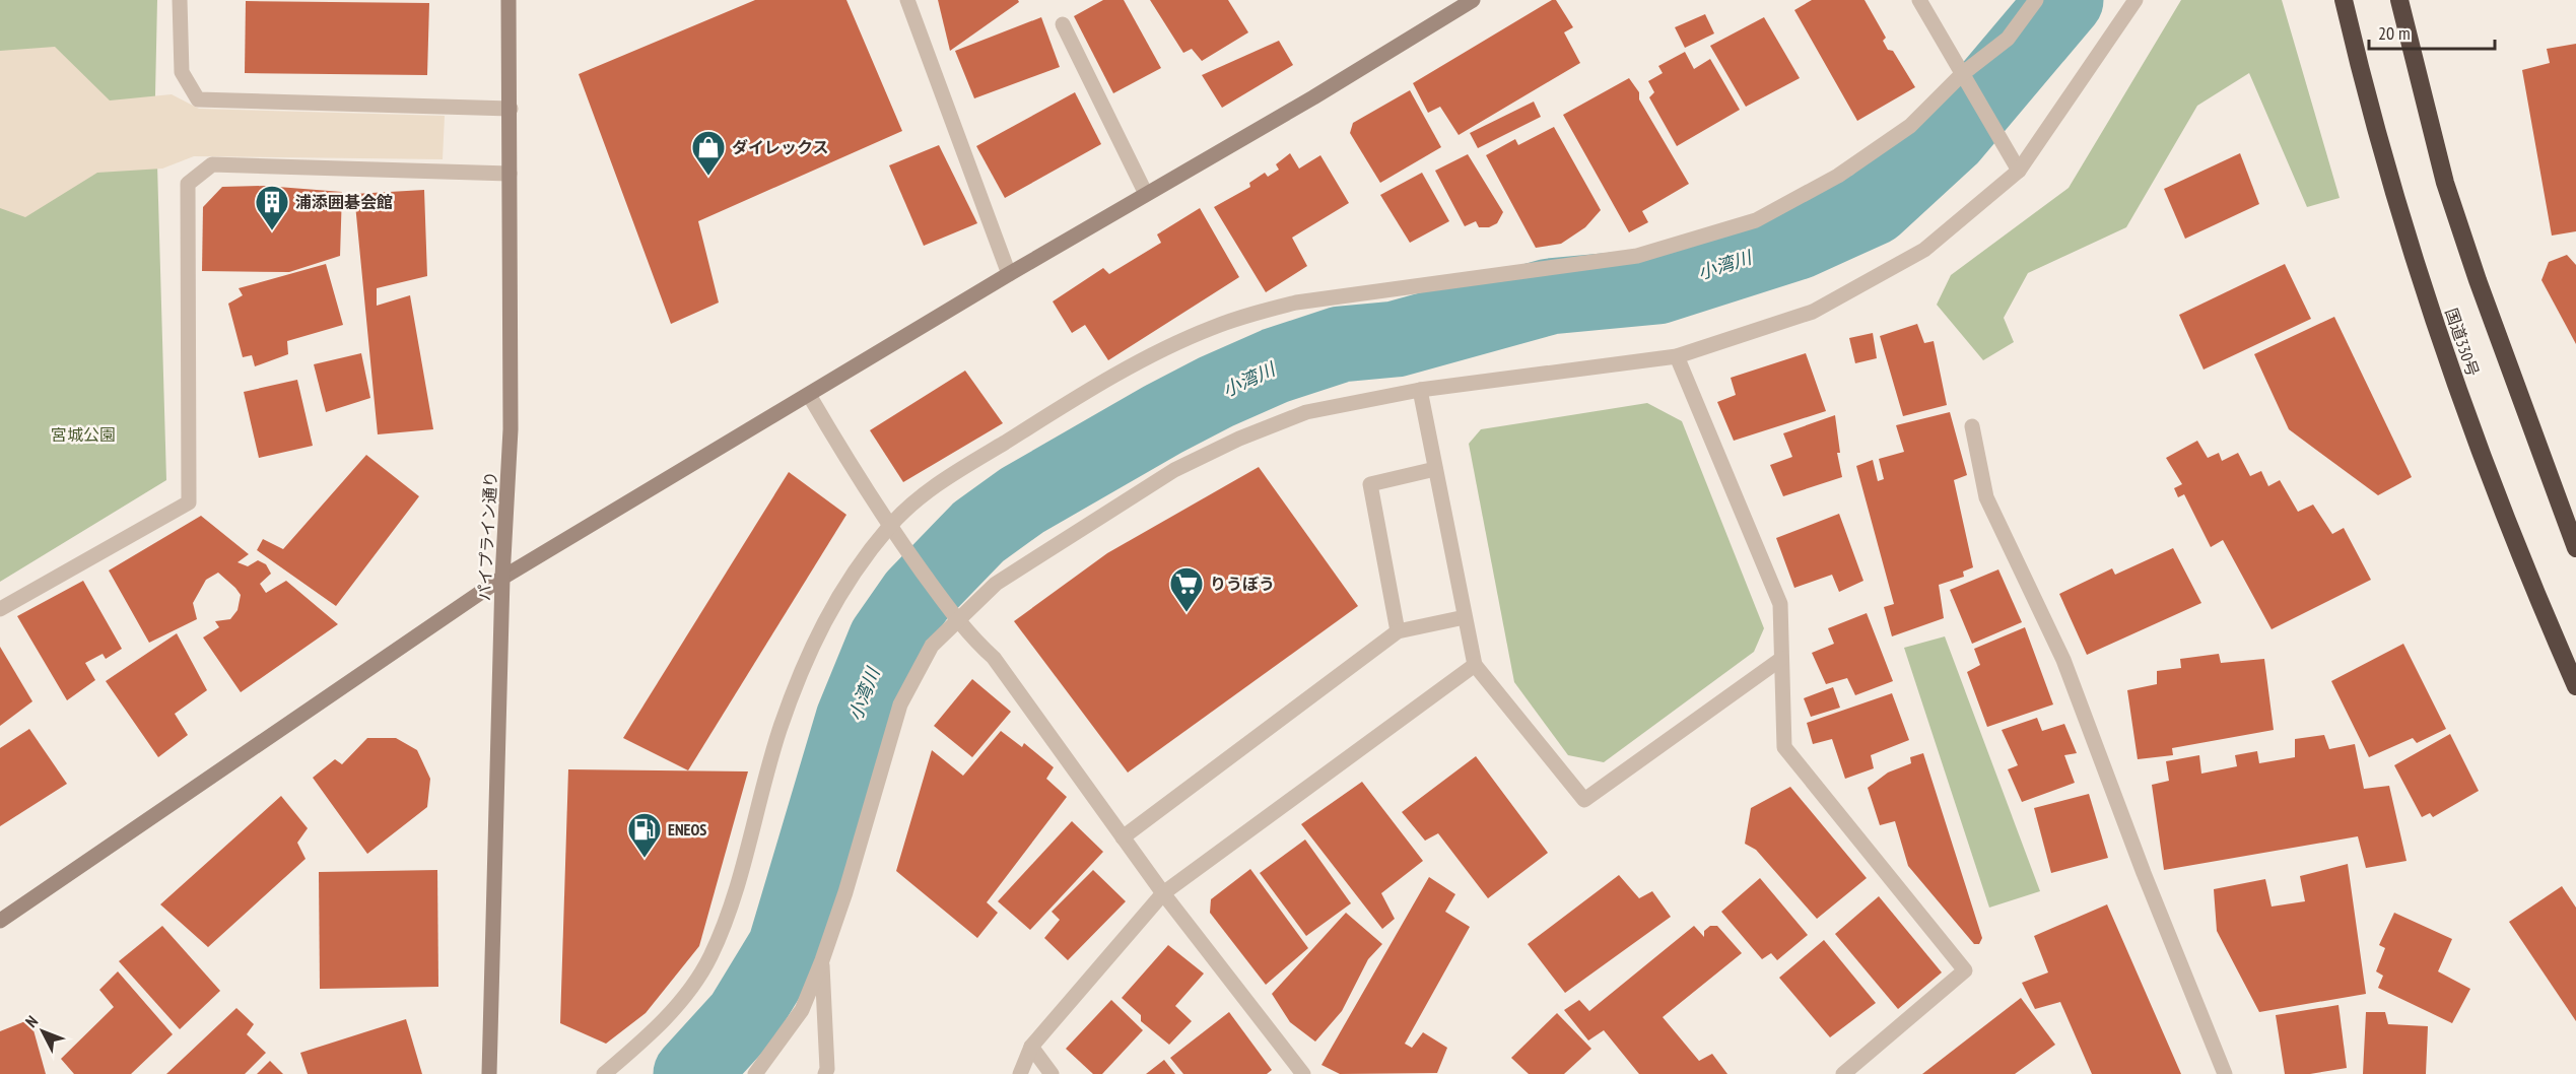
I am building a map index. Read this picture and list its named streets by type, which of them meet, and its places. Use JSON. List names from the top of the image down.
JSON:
{
  "streets": {
    "highway": ["国道330号"],
    "street": ["パイプライン通り"]
  },
  "water": ["小湾川"],
  "parks": ["宮城公園"],
  "places": {
    "shop": ["ダイレックス"],
    "building": ["浦添囲碁会館"],
    "supermarket": ["りうぼう"],
    "fuel station": ["ENEOS"]
  },
  "scale_bar": "20 m",
  "north": "top left"
}
